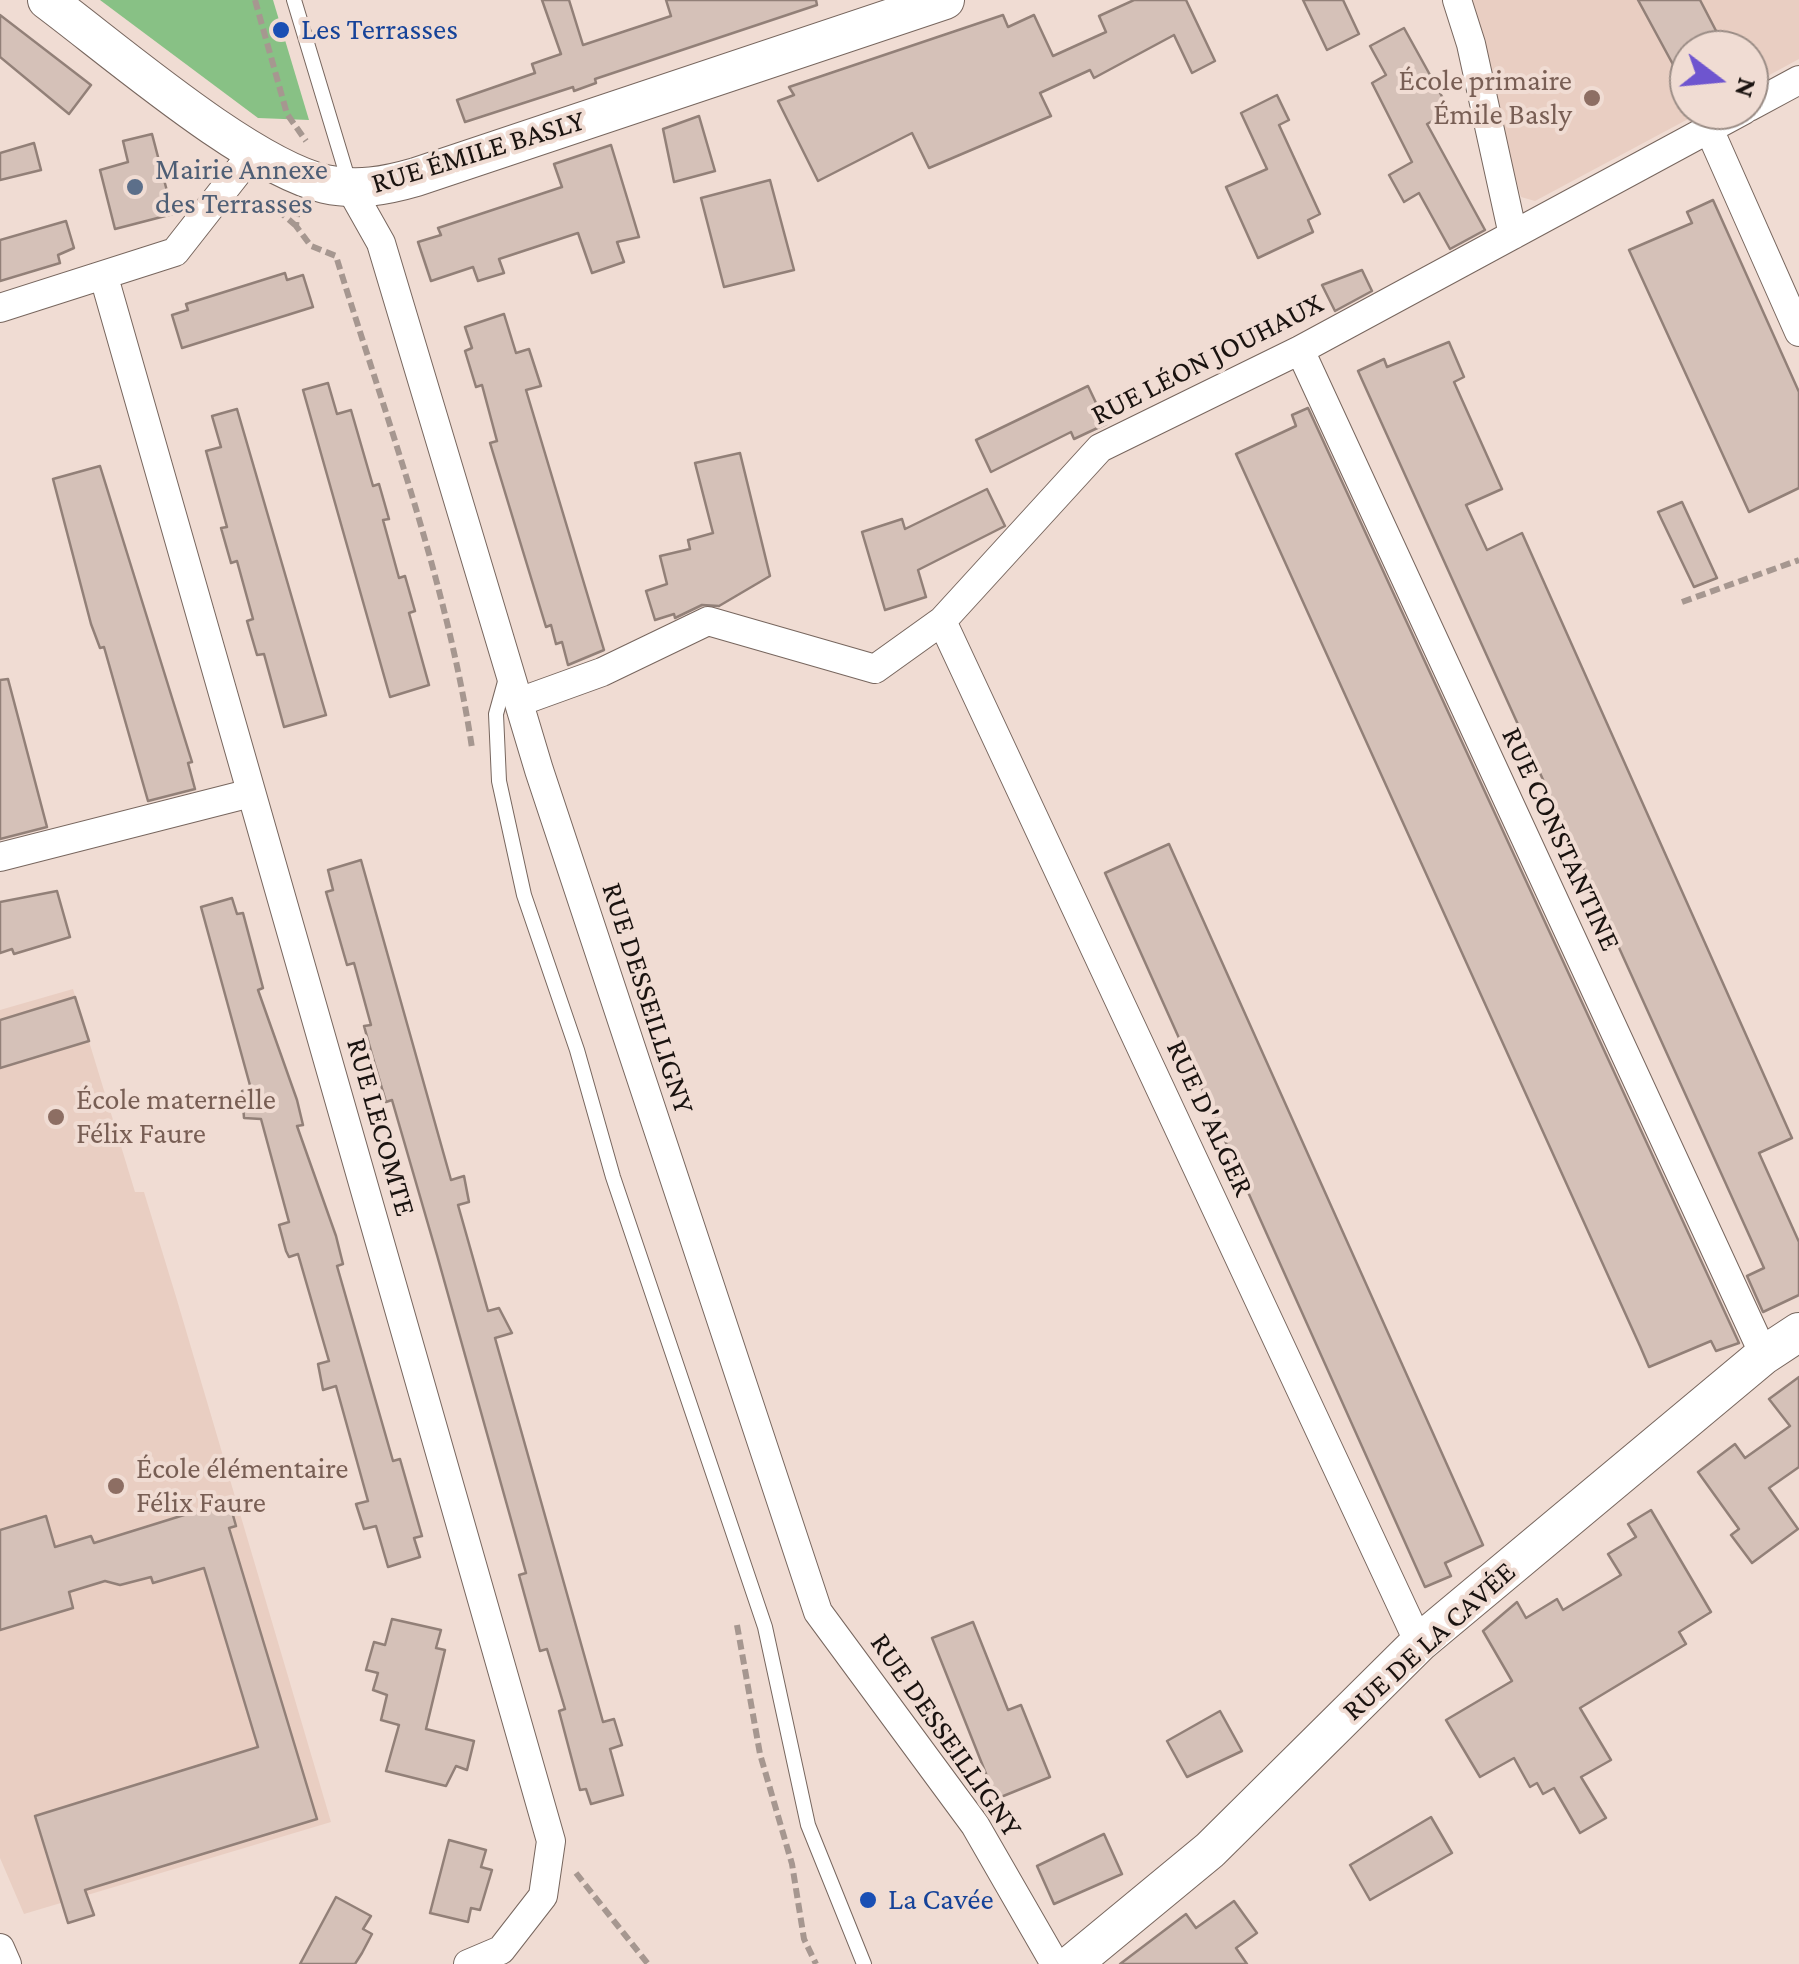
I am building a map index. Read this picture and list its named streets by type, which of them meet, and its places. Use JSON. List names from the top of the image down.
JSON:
{
  "streets": {
    "street": [
      "RUE ÉMILE BASLY",
      "RUE LÉON JOUHAUX",
      "RUE CONSTANTINE",
      "RUE DESSEILLIGNY",
      "RUE D'ALGER",
      "RUE LECOMTE",
      "RUE DE LA CAVÉE"
    ]
  },
  "crossings": [
    ["RUE ÉMILE BASLY", "RUE DESSEILLIGNY"],
    ["RUE LÉON JOUHAUX", "RUE CONSTANTINE"],
    ["RUE LÉON JOUHAUX", "RUE DESSEILLIGNY"],
    ["RUE LÉON JOUHAUX", "RUE D'ALGER"],
    ["RUE CONSTANTINE", "RUE DE LA CAVÉE"],
    ["RUE D'ALGER", "RUE DE LA CAVÉE"]
  ],
  "places": [
    "Les Terrasses",
    "École primaire Émile Basly",
    "Mairie Annexe des Terrasses",
    "École maternelle Félix Faure",
    "École élémentaire Félix Faure",
    "La Cavée"
  ],
  "north": "right"
}
